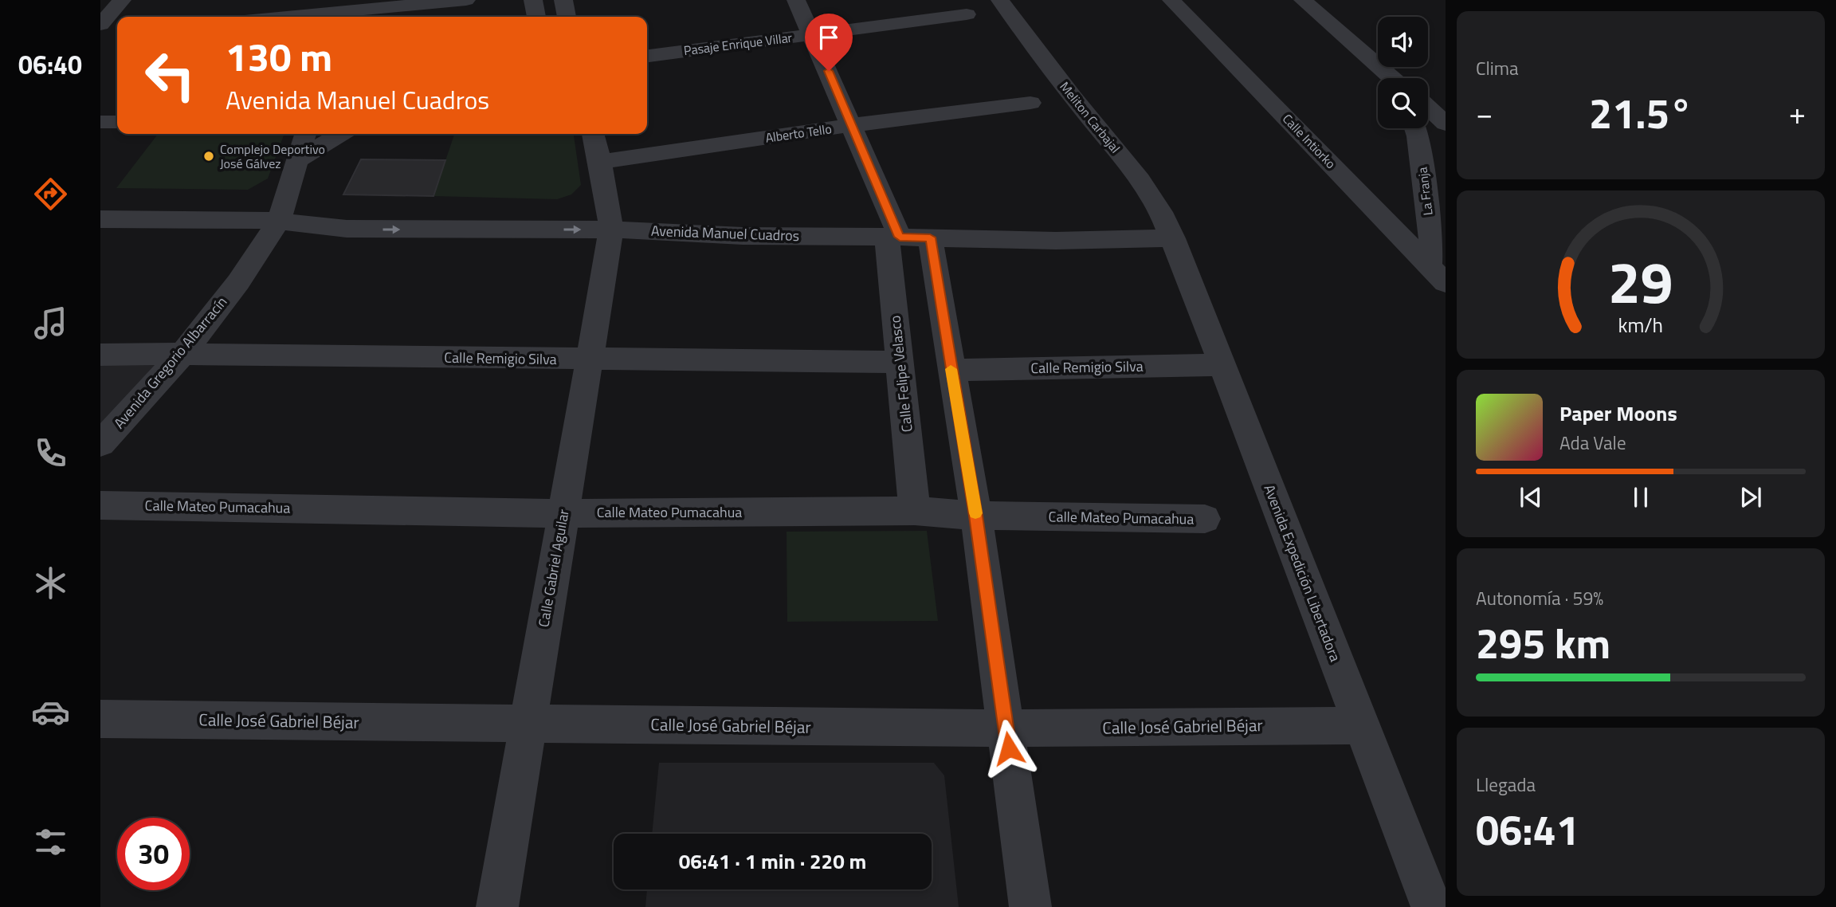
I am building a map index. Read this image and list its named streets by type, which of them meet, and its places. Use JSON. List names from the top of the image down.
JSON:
{
  "streets": {
    "street": [
      "Pasaje Enrique Villar",
      "Meliton Carbajal",
      "Alberto Tello",
      "Calle Intiorko",
      "La Franja",
      "Avenida Manuel Cuadros",
      "Calle Remigio Silva",
      "Avenida Gregorio Albarracín",
      "Calle Felipe Velasco",
      "Calle Mateo Pumacahua",
      "Calle Gabriel Aguilar",
      "Avenida Expedición Libertadora",
      "Calle José Gabriel Béjar"
    ]
  },
  "crossings": [
    ["Pasaje Enrique Villar", "Calle Felipe Velasco"],
    ["Meliton Carbajal", "Avenida Manuel Cuadros"],
    ["Meliton Carbajal", "Avenida Expedición Libertadora"],
    ["Alberto Tello", "Calle Felipe Velasco"],
    ["Alberto Tello", "Calle Gabriel Aguilar"],
    ["Calle Intiorko", "La Franja"],
    ["Avenida Manuel Cuadros", "Avenida Gregorio Albarracín"],
    ["Avenida Manuel Cuadros", "Calle Felipe Velasco"],
    ["Avenida Manuel Cuadros", "Calle Gabriel Aguilar"],
    ["Avenida Manuel Cuadros", "Avenida Expedición Libertadora"],
    ["Calle Remigio Silva", "Avenida Gregorio Albarracín"],
    ["Calle Remigio Silva", "Calle Felipe Velasco"],
    ["Calle Remigio Silva", "Calle Gabriel Aguilar"],
    ["Calle Remigio Silva", "Avenida Expedición Libertadora"],
    ["Calle Felipe Velasco", "Calle Mateo Pumacahua"],
    ["Calle Mateo Pumacahua", "Calle Gabriel Aguilar"],
    ["Calle Gabriel Aguilar", "Calle José Gabriel Béjar"],
    ["Avenida Expedición Libertadora", "Calle José Gabriel Béjar"]
  ],
  "places": ["Complejo Deportivo José Gálvez"],
  "page": {
    "tabs": "06:40",
    "tile": [
      "Clima",
      ["Autonomía · 59%", "295 km"],
      ["Llegada", "06:41"]
    ],
    "turn": ["130 m", "Avenida Manuel Cuadros"],
    "heat": ["−", "21.5°", "+"],
    "song": ["Paper Moons", "Ada Vale"],
    "limit": "30",
    "trip": "06:41 · 1 min · 220 m",
    "gauge": ["29", "km/h"]
  }
}
